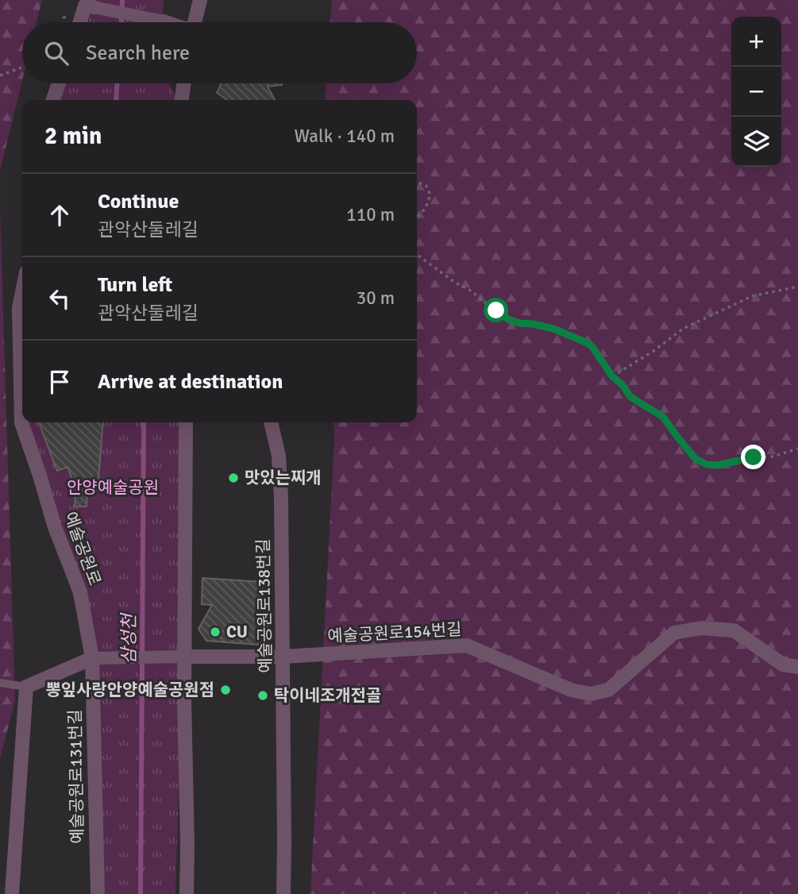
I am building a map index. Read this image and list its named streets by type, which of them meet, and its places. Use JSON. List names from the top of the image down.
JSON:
{
  "streets": {
    "street": [
      "예술공원로",
      "예술공원로138번길",
      "예술공원로154번길",
      "예술공원로131번길"
    ]
  },
  "crossings": [
    ["예술공원로", "예술공원로131번길"],
    ["예술공원로138번길", "예술공원로154번길"]
  ],
  "water": ["삼성천"],
  "parks": ["안양예술공원"],
  "places": [
    "맛있는찌개",
    "CU",
    "뽕잎사랑안양예술공원점",
    "탁이네조개전골"
  ],
  "page": {
    "map_buttons": ["+", "−"],
    "search": "Search here",
    "heading": ["2 min", "Walk · 140 m"],
    "list": [
      ["Continue", "관악산둘레길", "110 m"],
      ["Turn left", "관악산둘레길", "30 m"],
      "Arrive at destination"
    ]
  }
}
